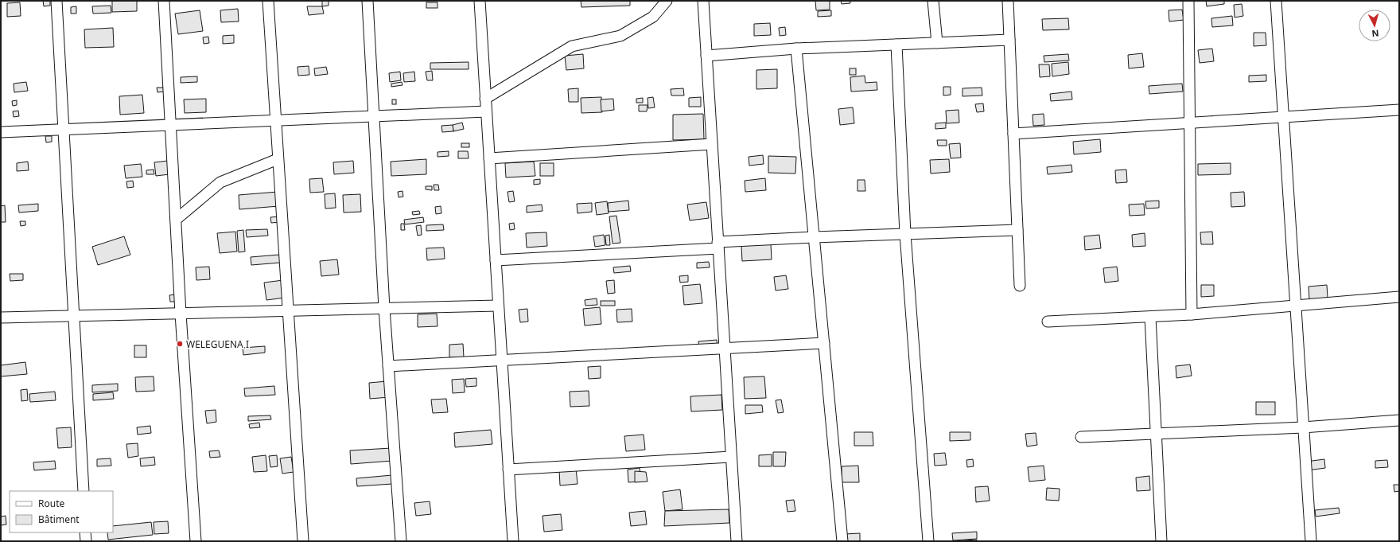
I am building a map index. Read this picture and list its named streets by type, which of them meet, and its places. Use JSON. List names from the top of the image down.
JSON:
{
  "places": ["WELEGUENA I"],
  "legend": ["Route", "Bâtiment"],
  "north": "bottom"
}
